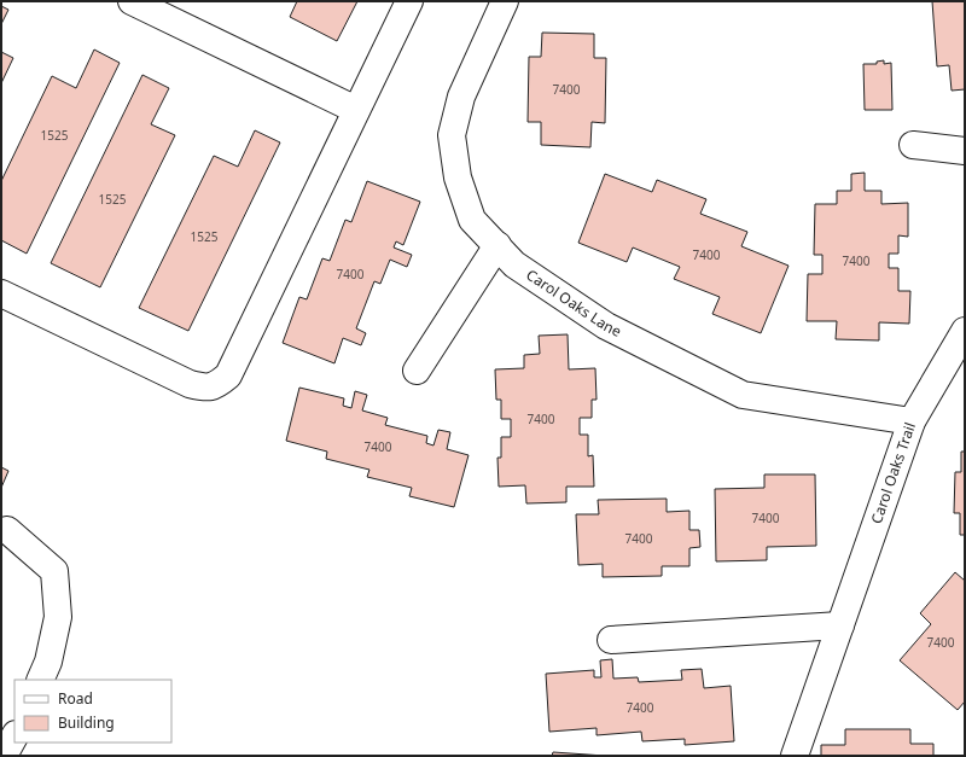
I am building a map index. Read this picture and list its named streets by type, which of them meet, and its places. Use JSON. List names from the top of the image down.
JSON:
{
  "streets": {
    "street": ["Carol Oaks Lane", "Carol Oaks Trail"]
  },
  "crossings": [
    ["Carol Oaks Lane", "Carol Oaks Trail"]
  ],
  "house_numbers": [
    "7400",
    "1525",
    "1525",
    "1525",
    "7400",
    "7400",
    "7400",
    "7400",
    "7400",
    "7400",
    "7400",
    "7400",
    "7400"
  ],
  "legend": ["Road", "Building"]
}
